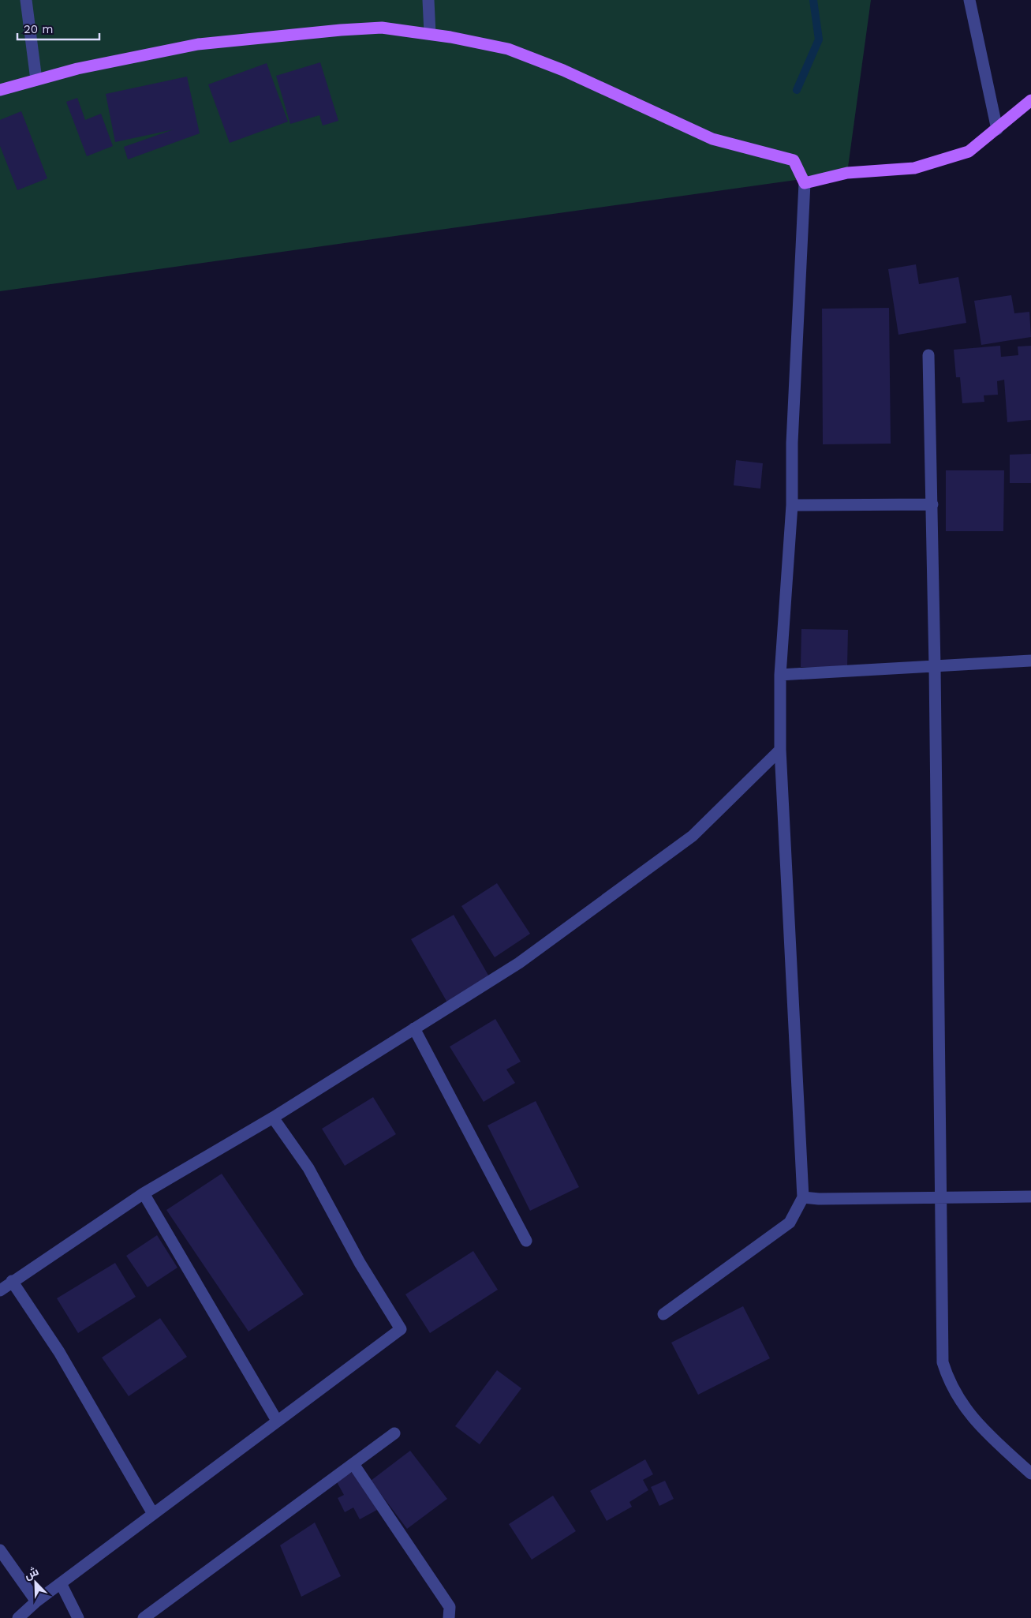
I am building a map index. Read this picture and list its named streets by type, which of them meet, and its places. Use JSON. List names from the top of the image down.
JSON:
{
  "scale_bar": "20 m",
  "north": "top left"
}
